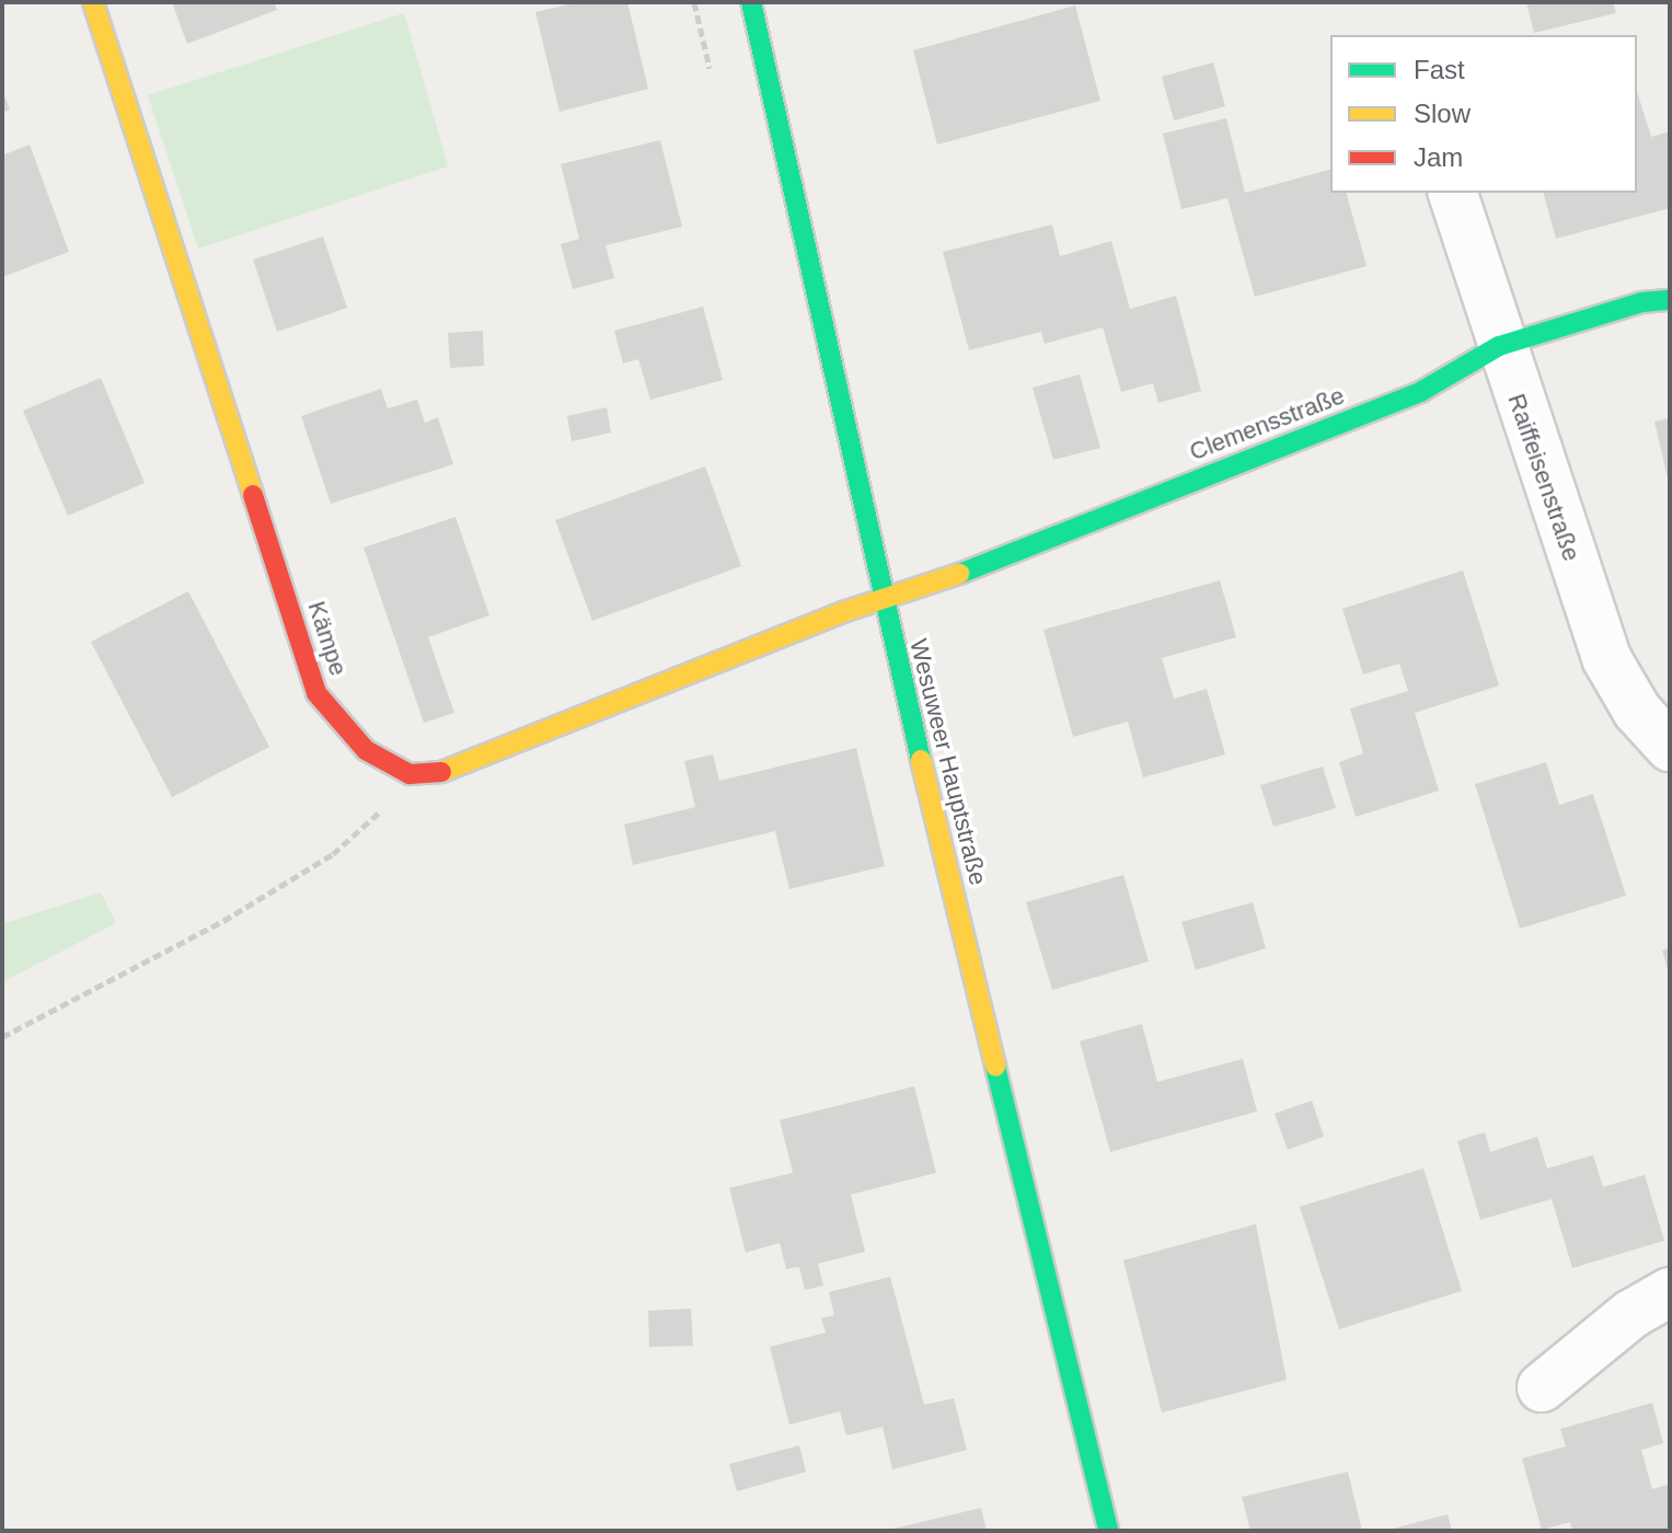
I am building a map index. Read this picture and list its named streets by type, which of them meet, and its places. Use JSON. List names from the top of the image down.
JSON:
{
  "streets": {
    "street": [
      "Clemensstraße",
      "Raiffeisenstraße",
      "Kämpe",
      "Wesuweer Hauptstraße"
    ]
  },
  "crossings": [
    ["Clemensstraße", "Raiffeisenstraße"],
    ["Clemensstraße", "Wesuweer Hauptstraße"]
  ],
  "legend": ["Fast", "Slow", "Jam"]
}
